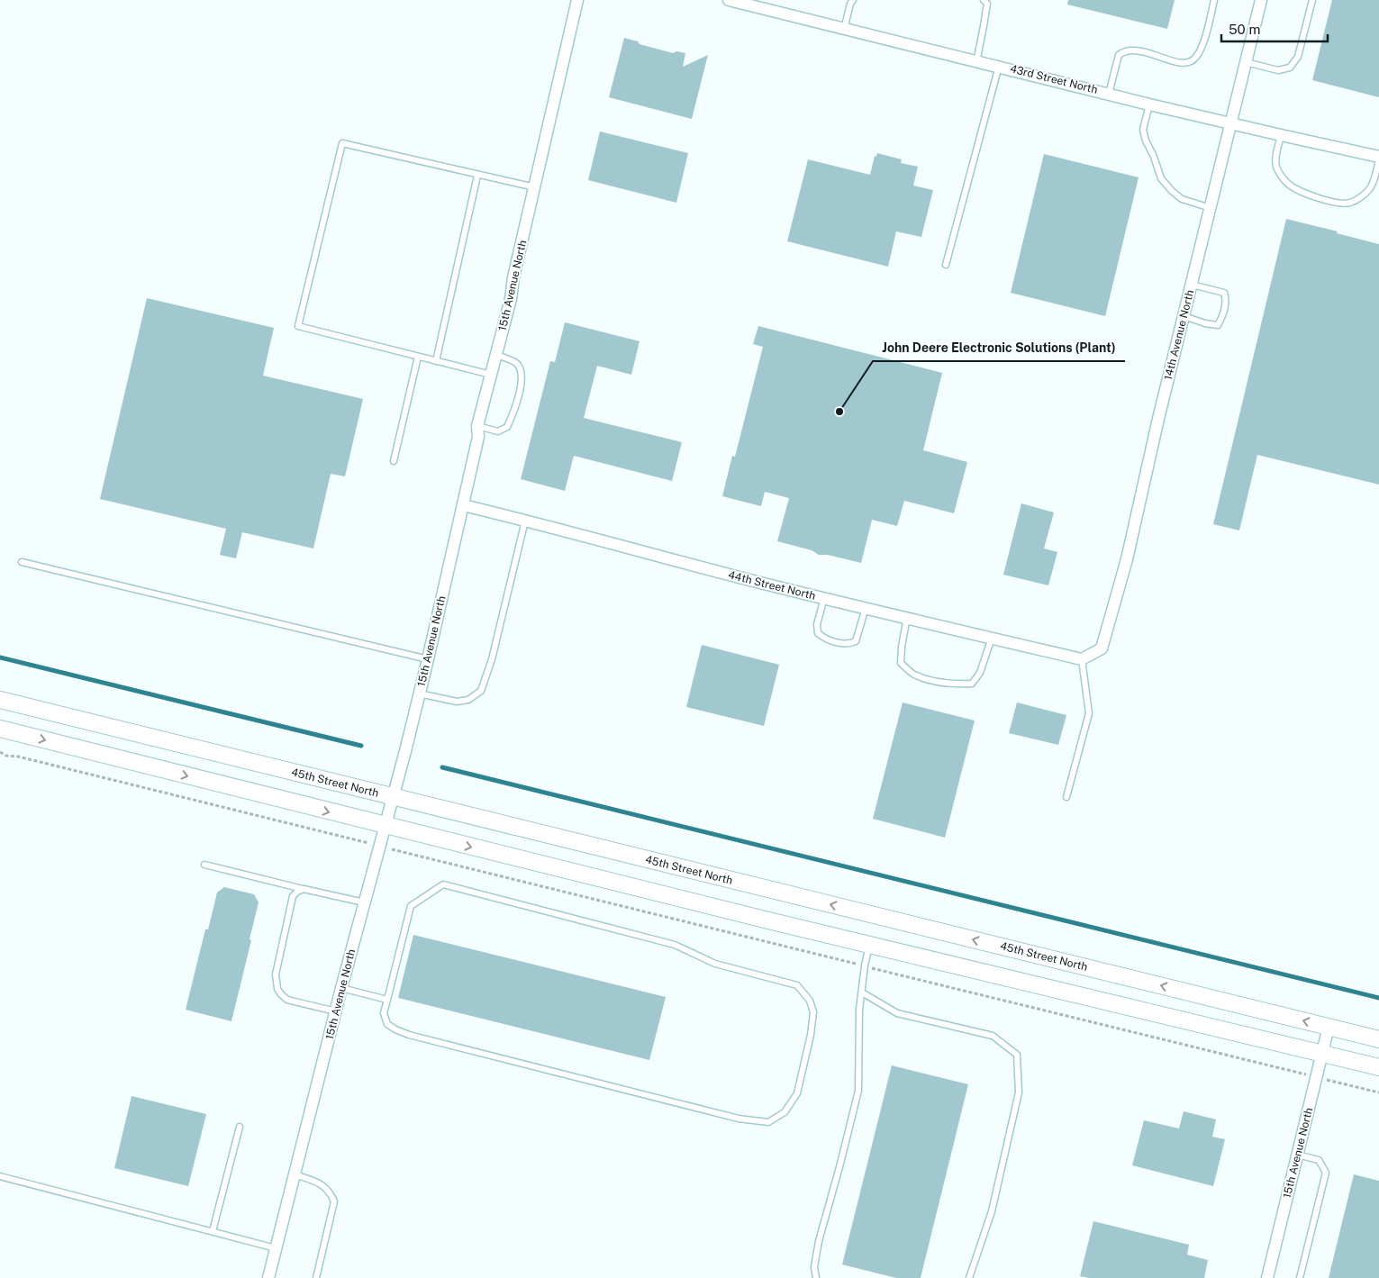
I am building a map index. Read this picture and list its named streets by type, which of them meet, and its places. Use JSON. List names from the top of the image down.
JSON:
{
  "streets": {
    "main road": ["45th Street North"],
    "street": [
      "43rd Street North",
      "15th Avenue North",
      "14th Avenue North",
      "44th Street North"
    ]
  },
  "crossings": [
    ["43rd Street North", "14th Avenue North"],
    ["15th Avenue North", "44th Street North"],
    ["15th Avenue North", "45th Street North"],
    ["14th Avenue North", "44th Street North"]
  ],
  "places": ["John Deere Electronic Solutions (Plant)"],
  "scale_bar": "50 m"
}
